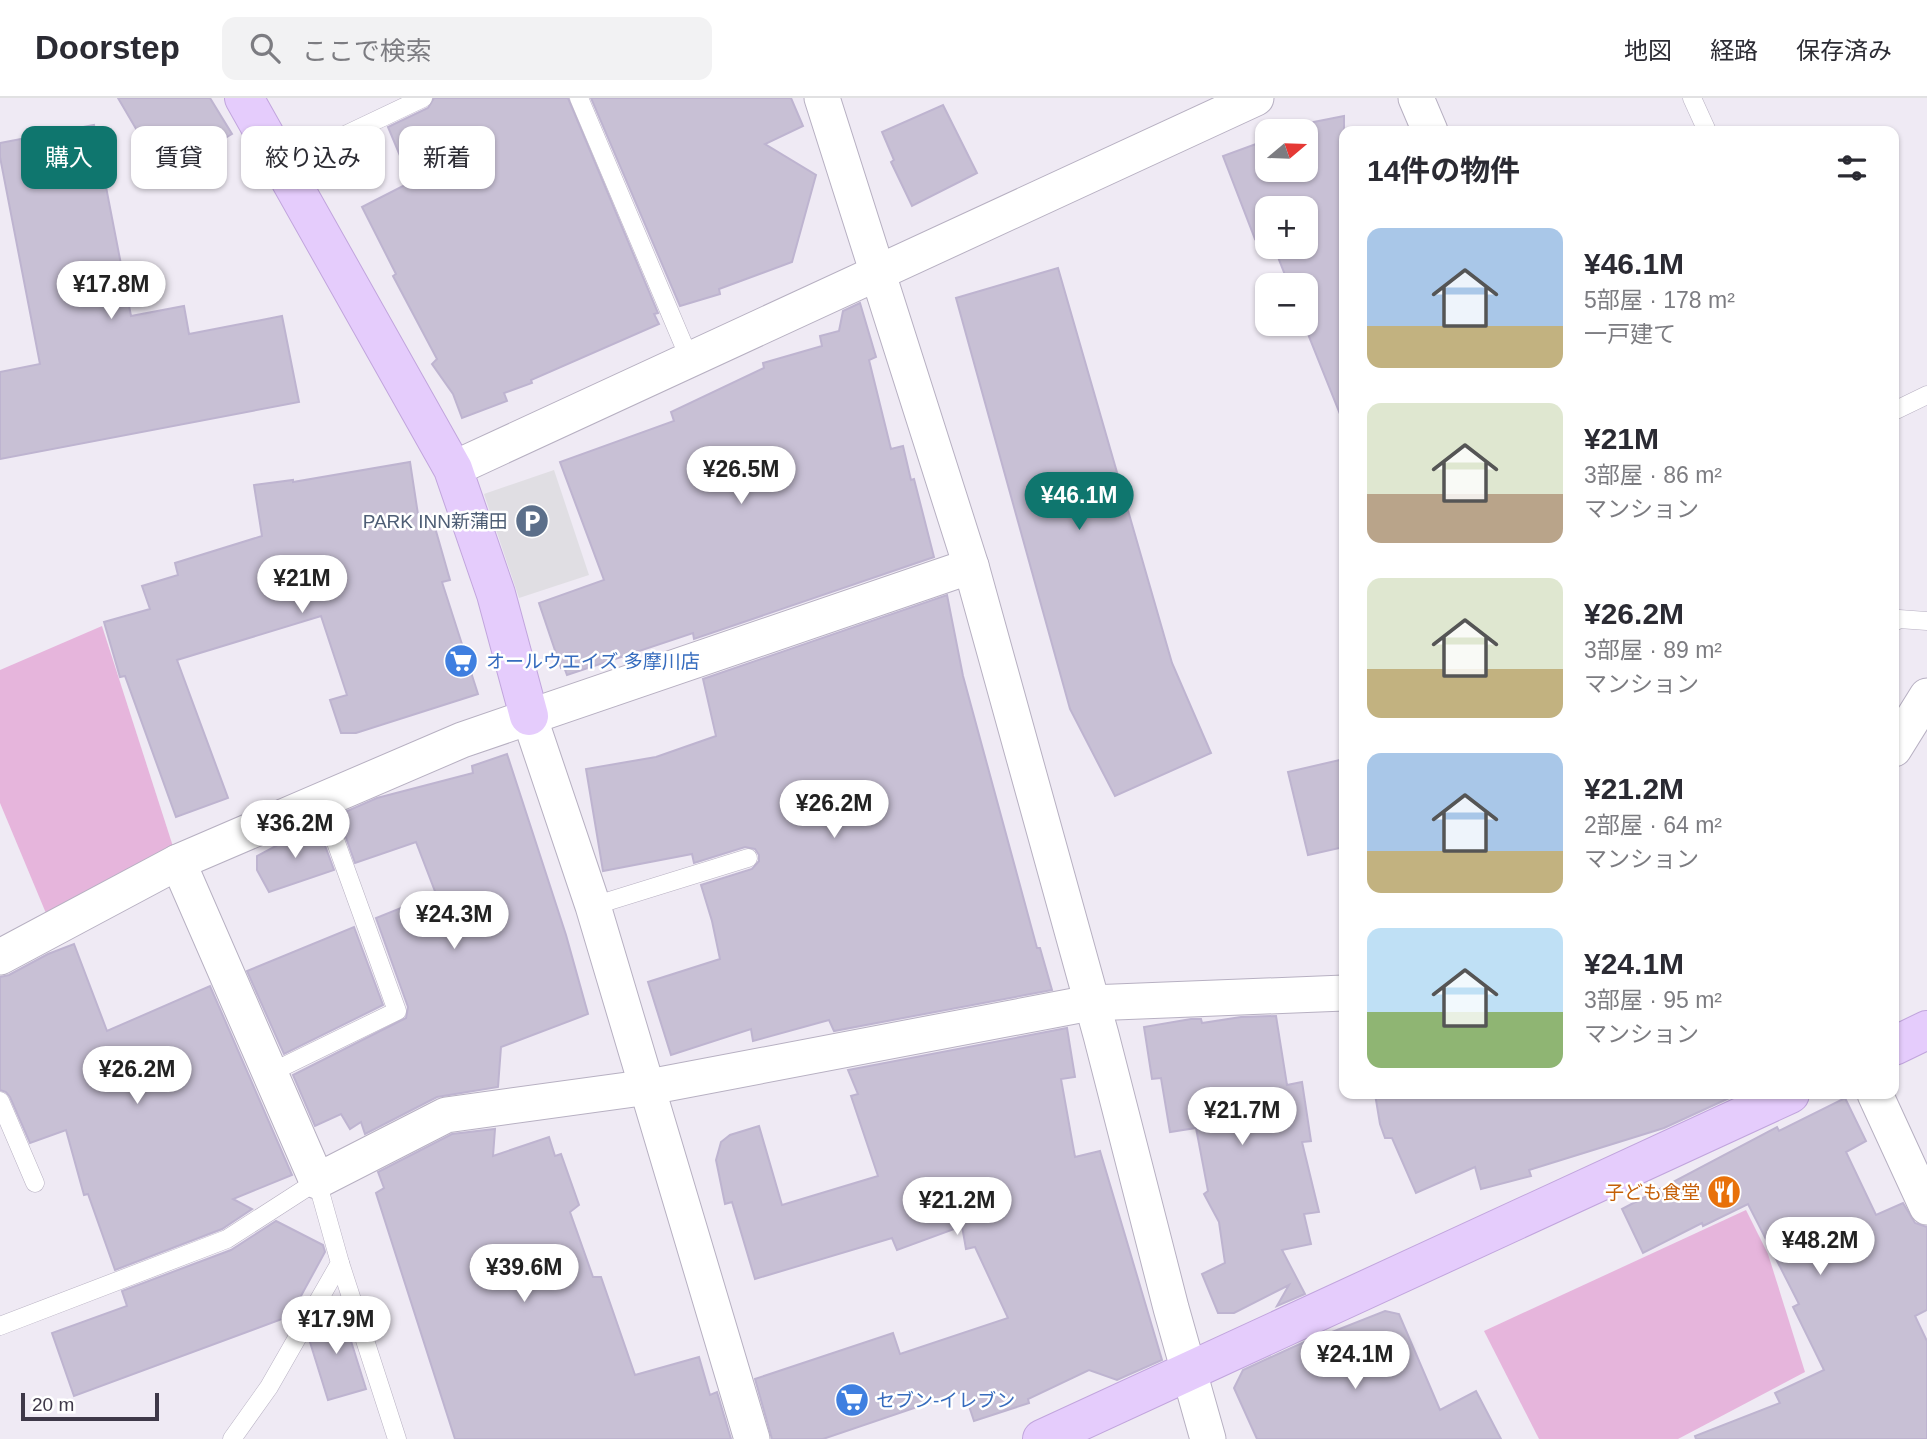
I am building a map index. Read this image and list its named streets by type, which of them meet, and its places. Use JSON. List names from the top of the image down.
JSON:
{
  "places": {
    "parking": ["PARK INN新蒲田"],
    "supermarket": ["オールウエイズ 多摩川店", "セブン-イレブン"],
    "restaurant": ["子ども食堂"]
  },
  "scale_bar": "20 m",
  "north": "right",
  "page": {
    "header": "Doorstep",
    "search": "ここで検索",
    "nav": ["地図", "経路", "保存済み"],
    "map_buttons": ["+", "−"],
    "chip": [
      "購入",
      "賃貸",
      "絞り込み",
      "新着"
    ],
    "heading": "14件の物件",
    "list": [
      {
        "name": "¥46.1M",
        "note": "5部屋 · 178 m² · 一戸建て"
      },
      {
        "name": "¥21M",
        "note": "3部屋 · 86 m² · マンション"
      },
      {
        "name": "¥26.2M",
        "note": "3部屋 · 89 m² · マンション"
      },
      {
        "name": "¥21.2M",
        "note": "2部屋 · 64 m² · マンション"
      },
      {
        "name": "¥24.1M",
        "note": "3部屋 · 95 m² · マンション"
      }
    ],
    "price": [
      "¥17.8M",
      "¥26.5M",
      "¥46.1M",
      "¥21M",
      "¥26.2M",
      "¥36.2M",
      "¥24.3M",
      "¥26.2M",
      "¥21.7M",
      "¥21.2M",
      "¥48.2M",
      "¥39.6M",
      "¥17.9M",
      "¥24.1M"
    ],
    "scale": "20 m"
  }
}
